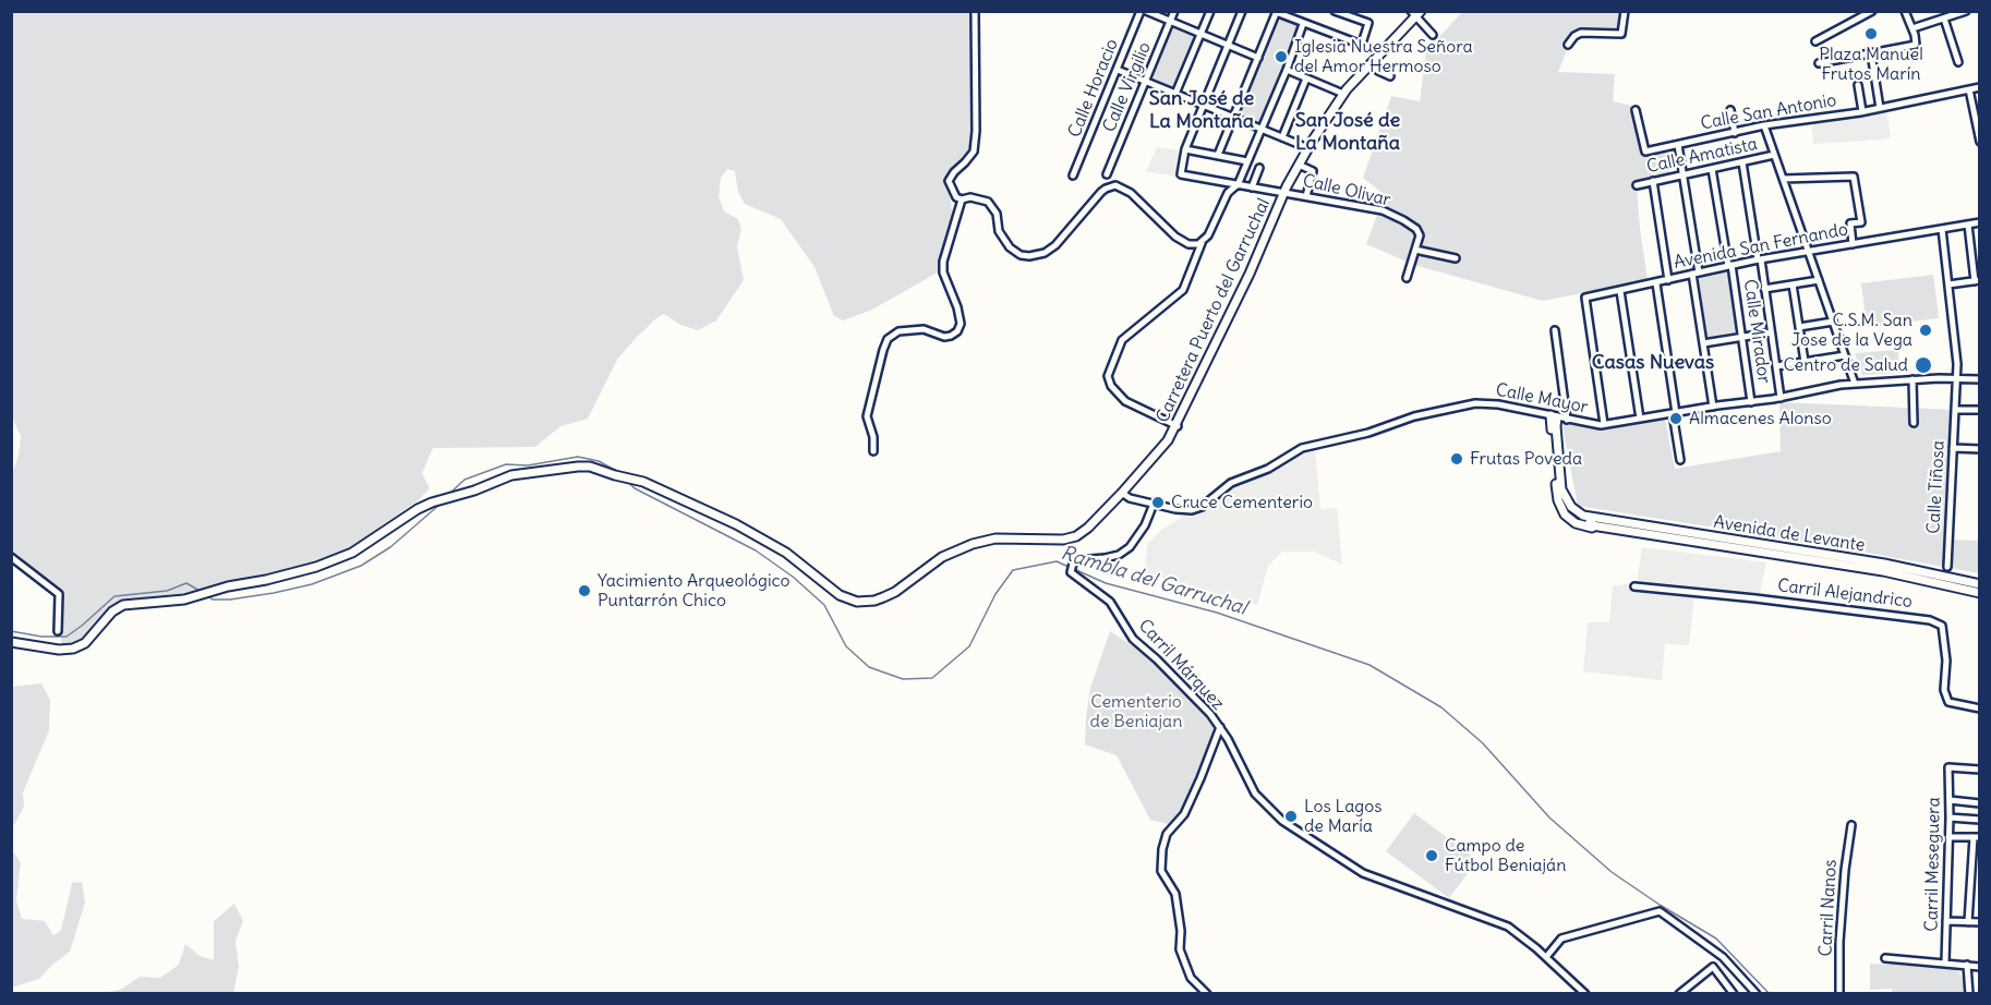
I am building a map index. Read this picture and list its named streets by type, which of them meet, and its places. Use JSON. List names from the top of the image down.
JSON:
{
  "streets": {
    "main road": ["Carretera Puerto del Garruchal", "Avenida de Levante"],
    "street": [
      "Calle Virgilio",
      "Calle Horacio",
      "Calle San Antonio",
      "Calle Amatista",
      "Calle Olivar",
      "Avenida San Fernando",
      "Calle Mirador",
      "Calle Mayor",
      "Calle Tiñosa",
      "Carril Alejandrico",
      "Carril Márquez",
      "Carril Meseguera",
      "Carril Nanos"
    ]
  },
  "crossings": [
    ["Calle Amatista", "Calle Mirador"],
    ["Calle Olivar", "Carretera Puerto del Garruchal"],
    ["Avenida San Fernando", "Calle Mirador"],
    ["Avenida San Fernando", "Calle Mayor"],
    ["Avenida San Fernando", "Calle Tiñosa"],
    ["Carretera Puerto del Garruchal", "Calle Mayor"],
    ["Calle Mirador", "Calle Mayor"],
    ["Calle Mayor", "Calle Tiñosa"],
    ["Calle Mayor", "Avenida de Levante"],
    ["Calle Mayor", "Carril Márquez"]
  ],
  "districts": ["San José de La Montaña", "San José de La Montaña", "Casas Nuevas"],
  "water": ["Rambla del Garruchal"],
  "parks": ["Cementerio de Beniajan"],
  "places": [
    "Plaza Manuel Frutos Marín",
    "Iglesia Nuestra Señora del Amor Hermoso",
    "C.S.M. San Jose de la Vega",
    "Centro de Salud",
    "Almacenes Alonso",
    "Frutas Poveda",
    "Cruce Cementerio",
    "Yacimiento Arqueológico Puntarrón Chico",
    "Los Lagos de María",
    "Campo de Fútbol Beniaján"
  ]
}
